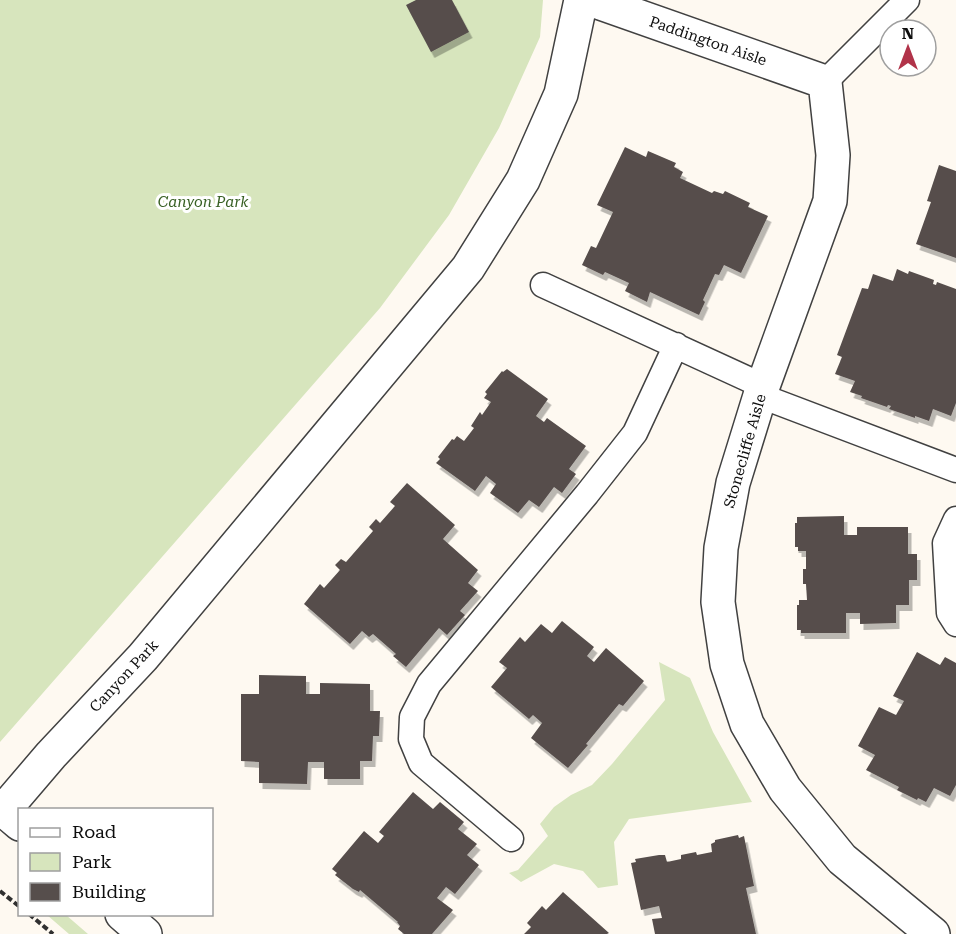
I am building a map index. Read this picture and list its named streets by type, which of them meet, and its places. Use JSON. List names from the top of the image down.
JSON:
{
  "streets": {
    "street": ["Paddington Aisle", "Stonecliffe Aisle", "Canyon Park"]
  },
  "crossings": [
    ["Paddington Aisle", "Stonecliffe Aisle"]
  ],
  "parks": ["Canyon Park"],
  "legend": ["Road", "Park", "Building"],
  "north": "top"
}
